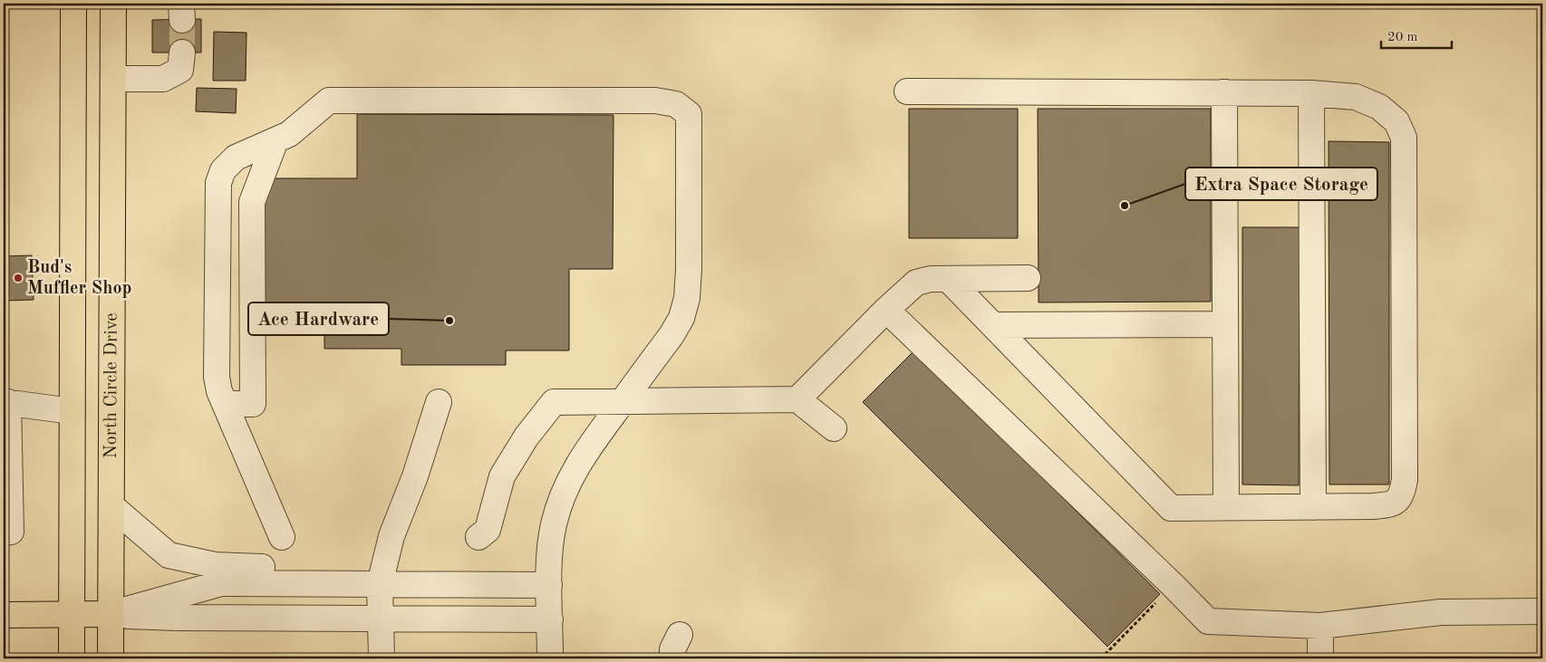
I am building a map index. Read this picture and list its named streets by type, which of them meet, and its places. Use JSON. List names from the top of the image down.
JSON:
{
  "streets": {
    "main road": ["North Circle Drive"]
  },
  "places": ["Extra Space Storage", "Bud's Muffler Shop", "Ace Hardware"],
  "scale_bar": "20 m"
}
